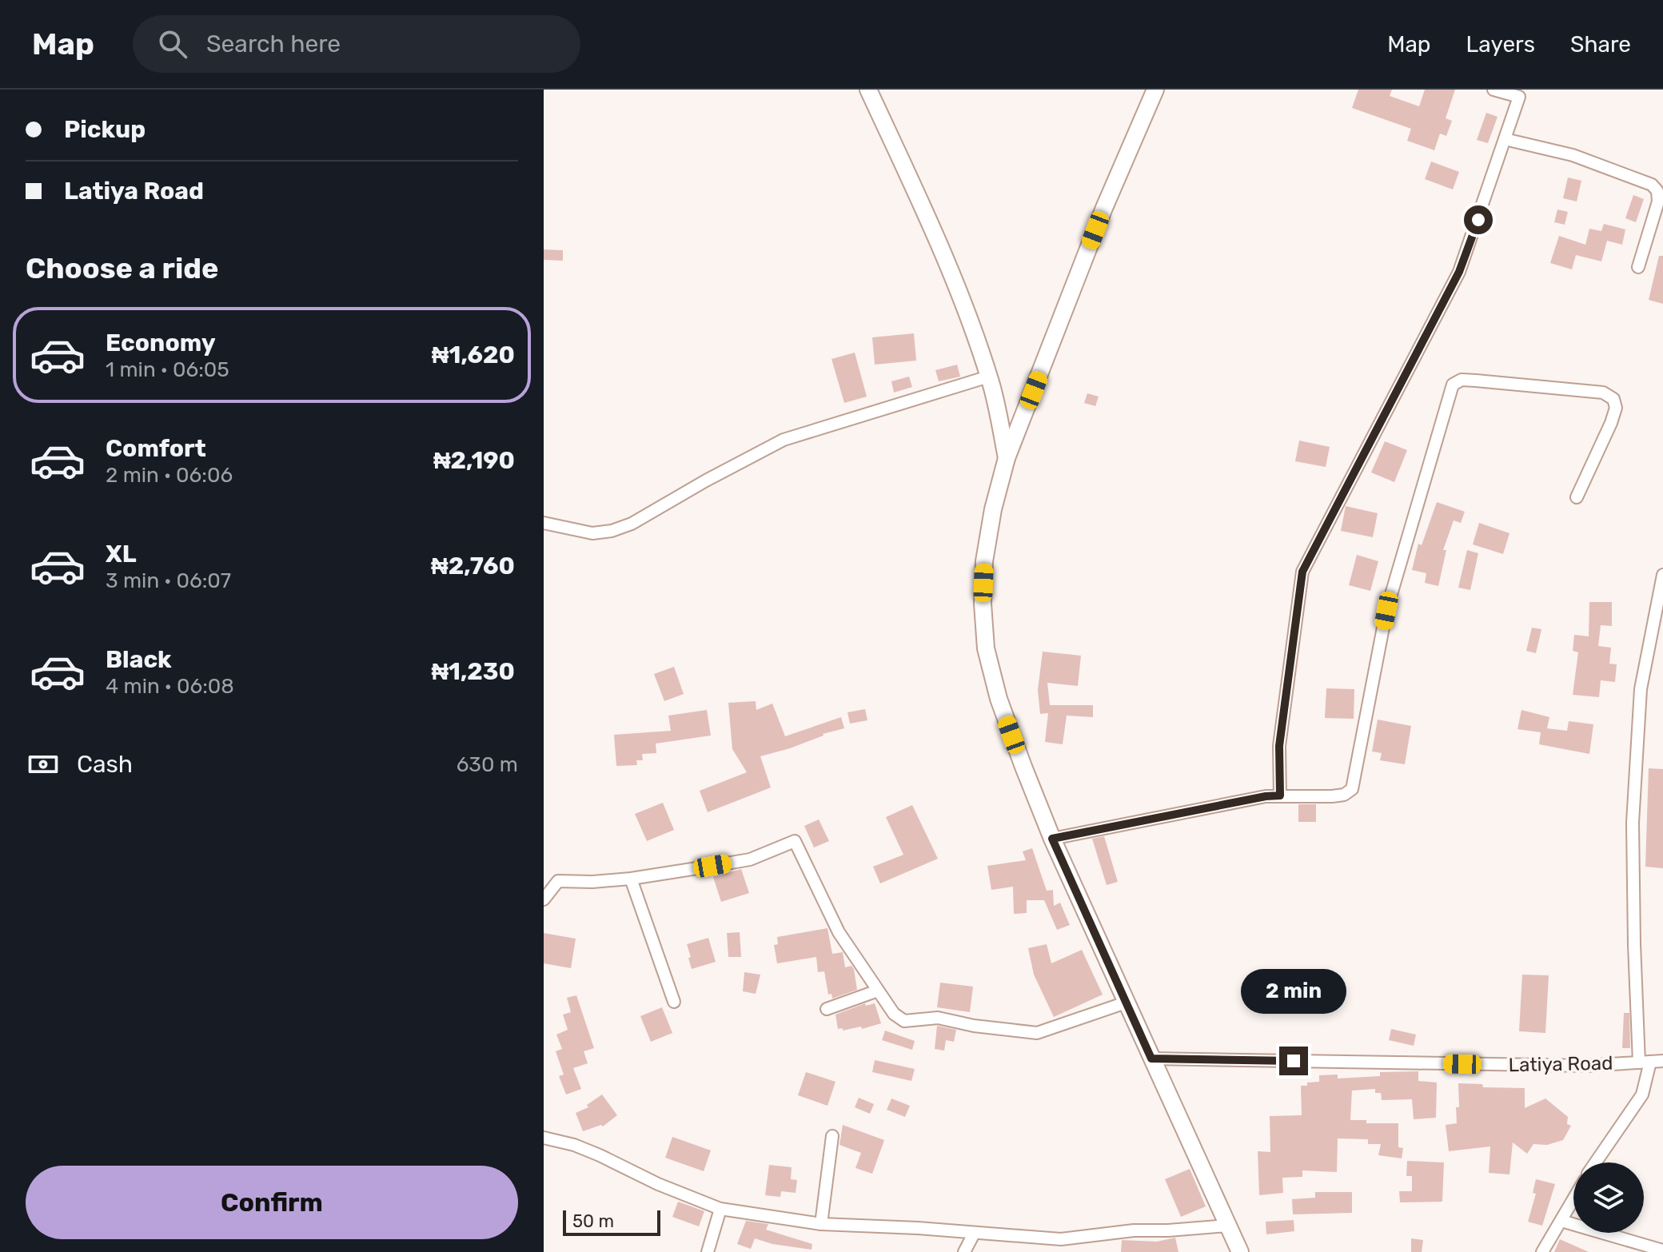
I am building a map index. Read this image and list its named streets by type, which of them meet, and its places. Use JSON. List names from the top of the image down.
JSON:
{
  "streets": {
    "street": ["Latiya Road"]
  },
  "scale_bar": "50 m",
  "page": {
    "header": "Map",
    "search": "Search here",
    "nav": ["Map", "Layers", "Share"],
    "banner": ["Pickup", "Latiya Road"],
    "heading": "Choose a ride",
    "list": [
      {
        "name": "Economy",
        "note": "1 min · 06:05",
        "value": "₦1,620"
      },
      {
        "name": "Comfort",
        "note": "2 min · 06:06",
        "value": "₦2,190"
      },
      {
        "name": "XL",
        "note": "3 min · 06:07",
        "value": "₦2,760"
      },
      {
        "name": "Black",
        "note": "4 min · 06:08",
        "value": "₦1,230"
      }
    ],
    "pay": ["Cash", "630 m"],
    "bubble": "2 min",
    "buttons": "Confirm",
    "scale": "50 m"
  }
}
